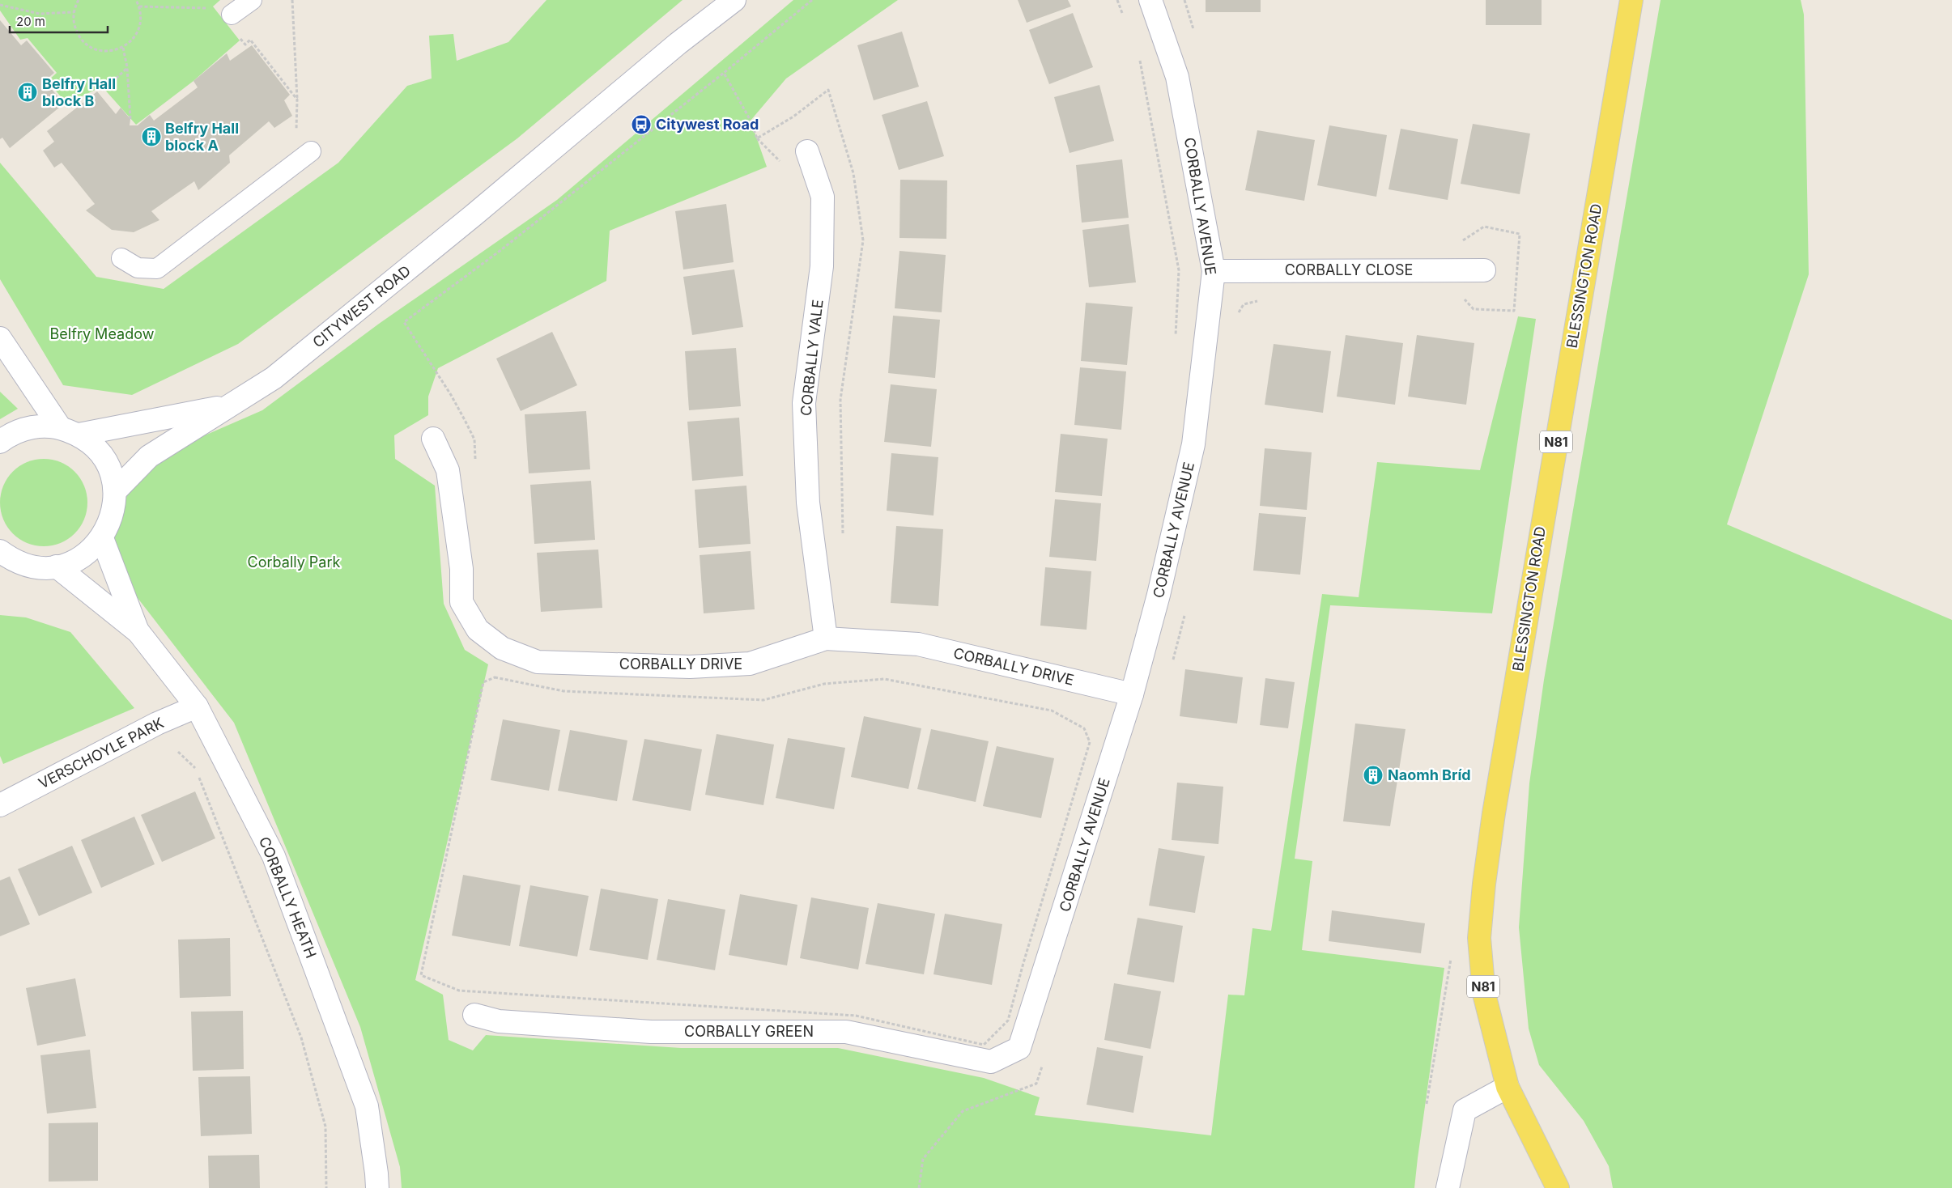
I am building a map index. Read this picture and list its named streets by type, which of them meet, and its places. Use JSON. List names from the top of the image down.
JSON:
{
  "streets": {
    "main road": ["BLESSINGTON ROAD", "N81"],
    "street": [
      "CORBALLY AVENUE",
      "CORBALLY CLOSE",
      "CITYWEST ROAD",
      "CORBALLY VALE",
      "CORBALLY DRIVE",
      "VERSCHOYLE PARK",
      "CORBALLY HEATH",
      "CORBALLY GREEN"
    ]
  },
  "crossings": [
    ["CORBALLY AVENUE", "CORBALLY CLOSE"],
    ["CORBALLY AVENUE", "CORBALLY DRIVE"],
    ["CORBALLY AVENUE", "CORBALLY GREEN"],
    ["CORBALLY VALE", "CORBALLY DRIVE"],
    ["VERSCHOYLE PARK", "CORBALLY HEATH"]
  ],
  "parks": ["Belfry Meadow", "Corbally Park"],
  "places": {
    "building": ["Belfry Hall block B", "Belfry Hall block A", "Naomh Bríd"],
    "bus stop": ["Citywest Road"]
  },
  "scale_bar": "20 m"
}
